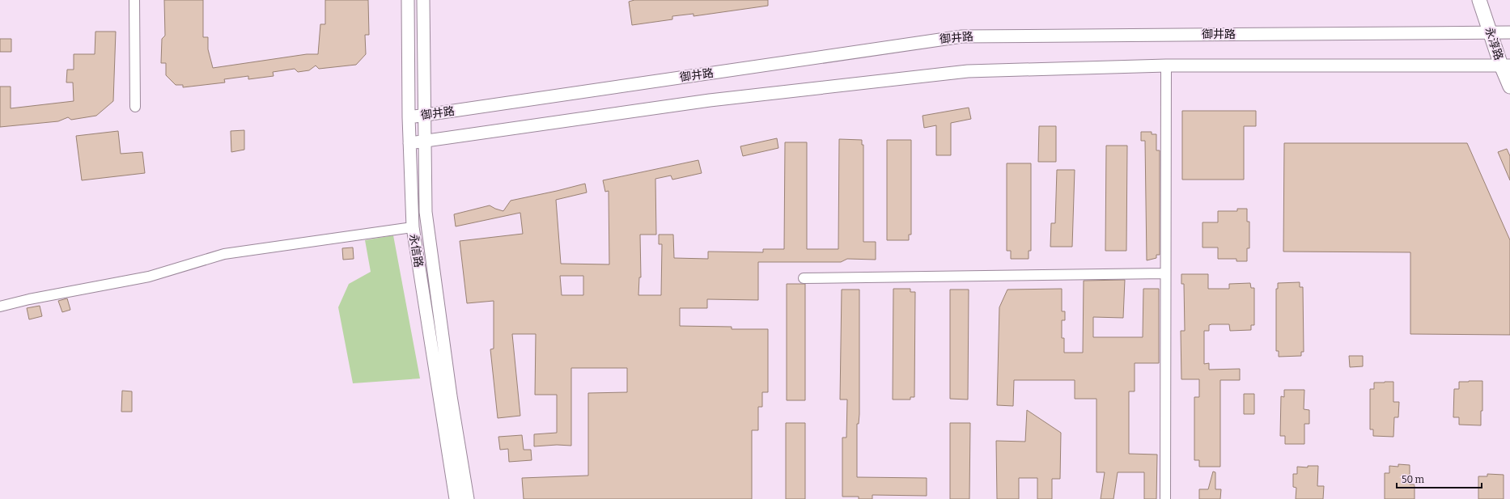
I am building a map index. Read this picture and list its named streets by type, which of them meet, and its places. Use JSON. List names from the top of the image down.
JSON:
{
  "streets": {
    "main road": ["永淳路"],
    "street": ["御井路", "永信路"]
  },
  "crossings": [
    ["御井路", "永淳路"],
    ["御井路", "永信路"]
  ],
  "scale_bar": "50 m"
}
